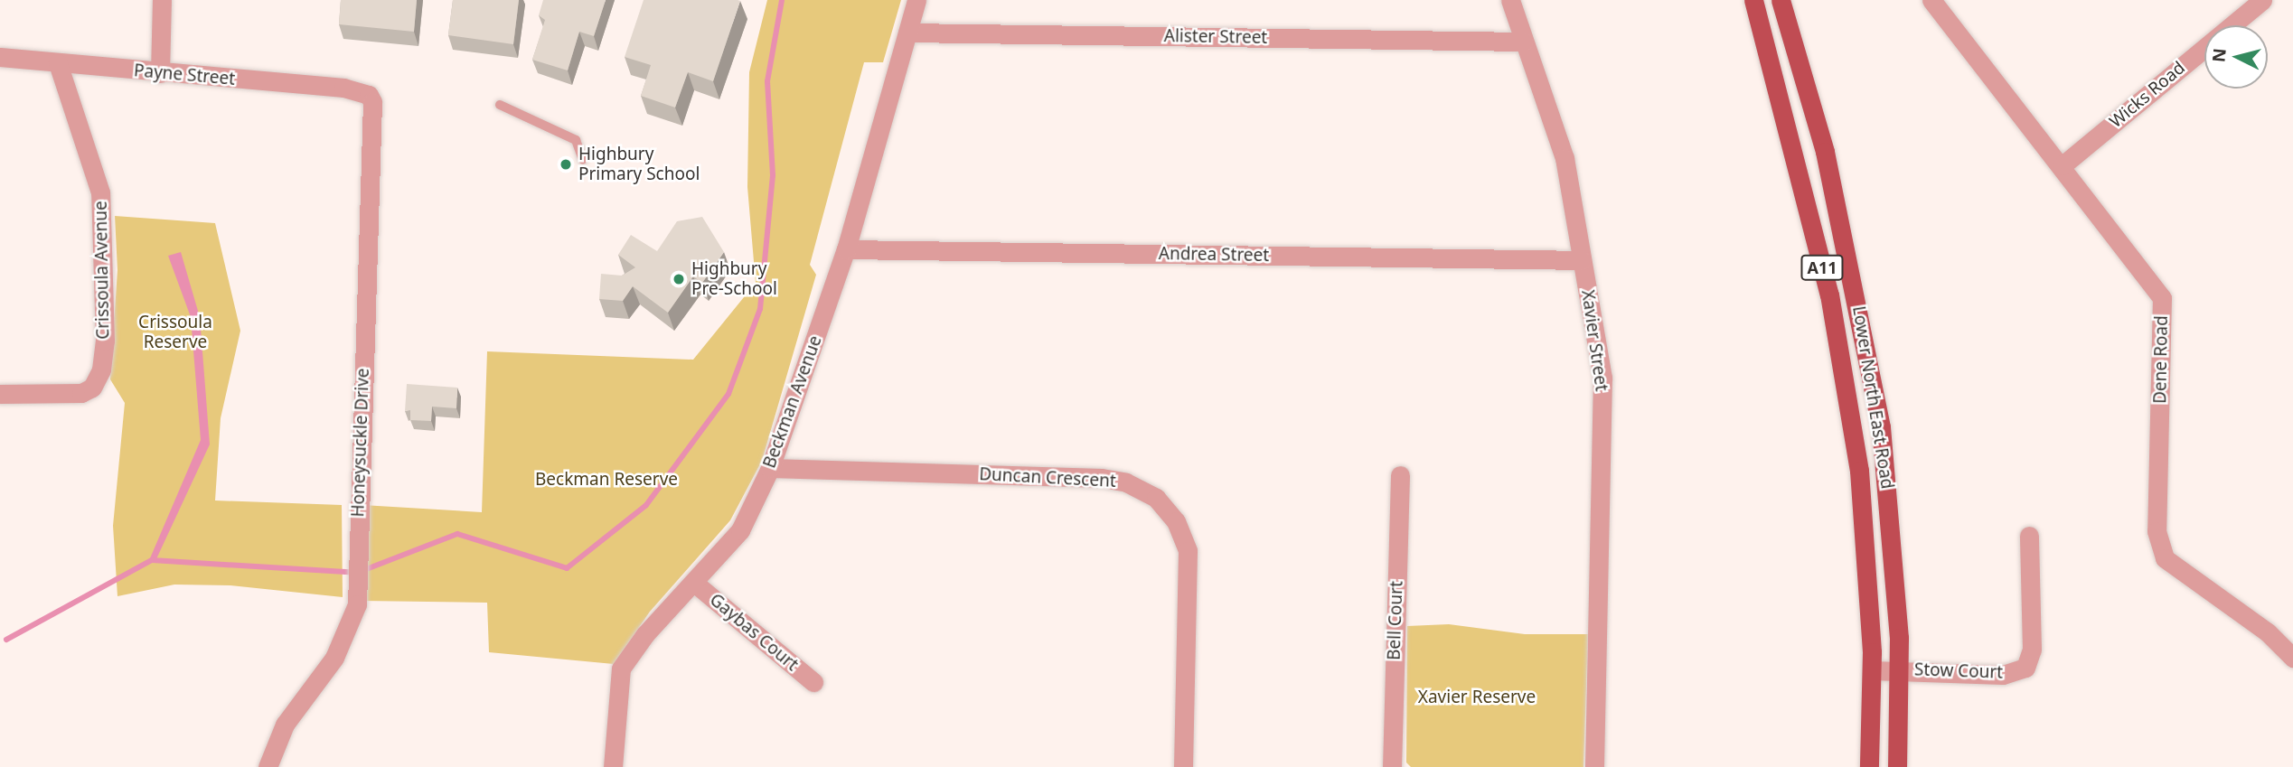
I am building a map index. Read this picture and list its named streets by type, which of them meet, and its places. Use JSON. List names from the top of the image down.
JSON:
{
  "streets": {
    "main road": ["A11", "Lower North East Road"],
    "street": [
      "Alister Street",
      "Payne Street",
      "Wicks Road",
      "Andrea Street",
      "Crissoula Avenue",
      "Xavier Street",
      "Dene Road",
      "Beckman Avenue",
      "Honeysuckle Drive",
      "Duncan Crescent",
      "Bell Court",
      "Gaybas Court",
      "Stow Court"
    ]
  },
  "crossings": [
    ["Alister Street", "Xavier Street"],
    ["Alister Street", "Beckman Avenue"],
    ["Payne Street", "Crissoula Avenue"],
    ["Payne Street", "Honeysuckle Drive"],
    ["Wicks Road", "Dene Road"],
    ["Andrea Street", "Xavier Street"],
    ["Andrea Street", "Beckman Avenue"],
    ["Lower North East Road", "Stow Court"],
    ["Beckman Avenue", "Duncan Crescent"],
    ["Beckman Avenue", "Gaybas Court"]
  ],
  "parks": ["Crissoula Reserve", "Beckman Reserve", "Xavier Reserve"],
  "places": ["Highbury Primary School", "Highbury Pre-School"],
  "north": "left"
}
